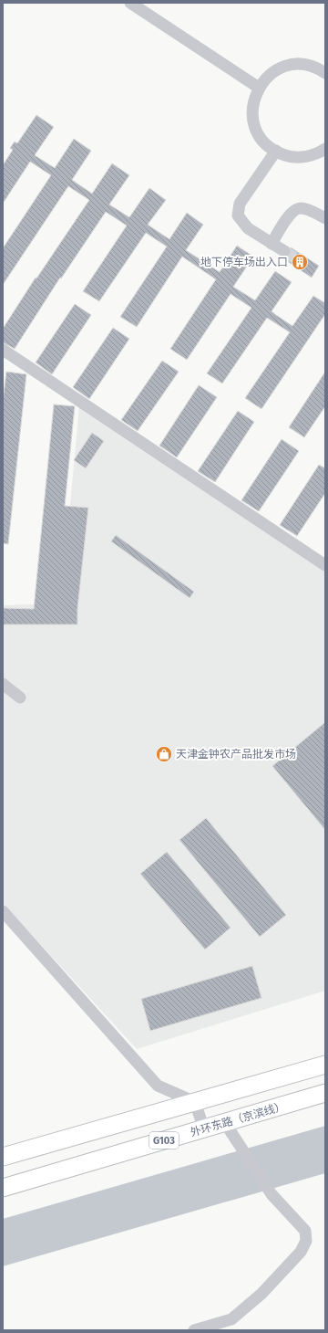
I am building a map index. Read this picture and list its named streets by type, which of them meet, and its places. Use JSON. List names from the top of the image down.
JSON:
{
  "streets": {
    "highway": ["外环东路（京滨线）", "G103"]
  },
  "places": {
    "building": ["地下停车场出入口"],
    "shop": ["天津金钟农产品批发市场"]
  }
}
